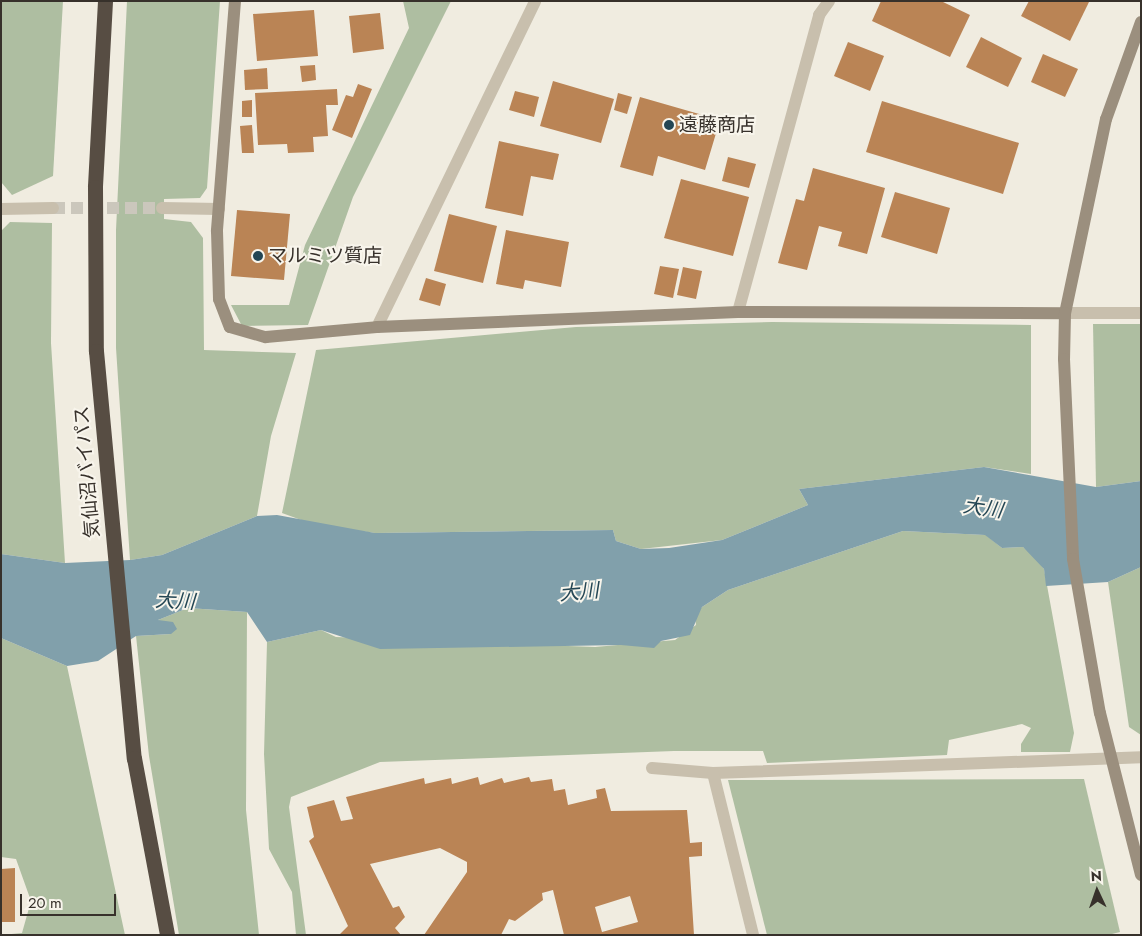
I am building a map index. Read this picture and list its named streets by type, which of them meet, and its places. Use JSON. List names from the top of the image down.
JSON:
{
  "streets": {
    "highway": ["気仙沼バイパス"]
  },
  "water": ["大川"],
  "places": ["遠藤商店", "マルミツ質店"],
  "scale_bar": "20 m",
  "north": "top"
}
